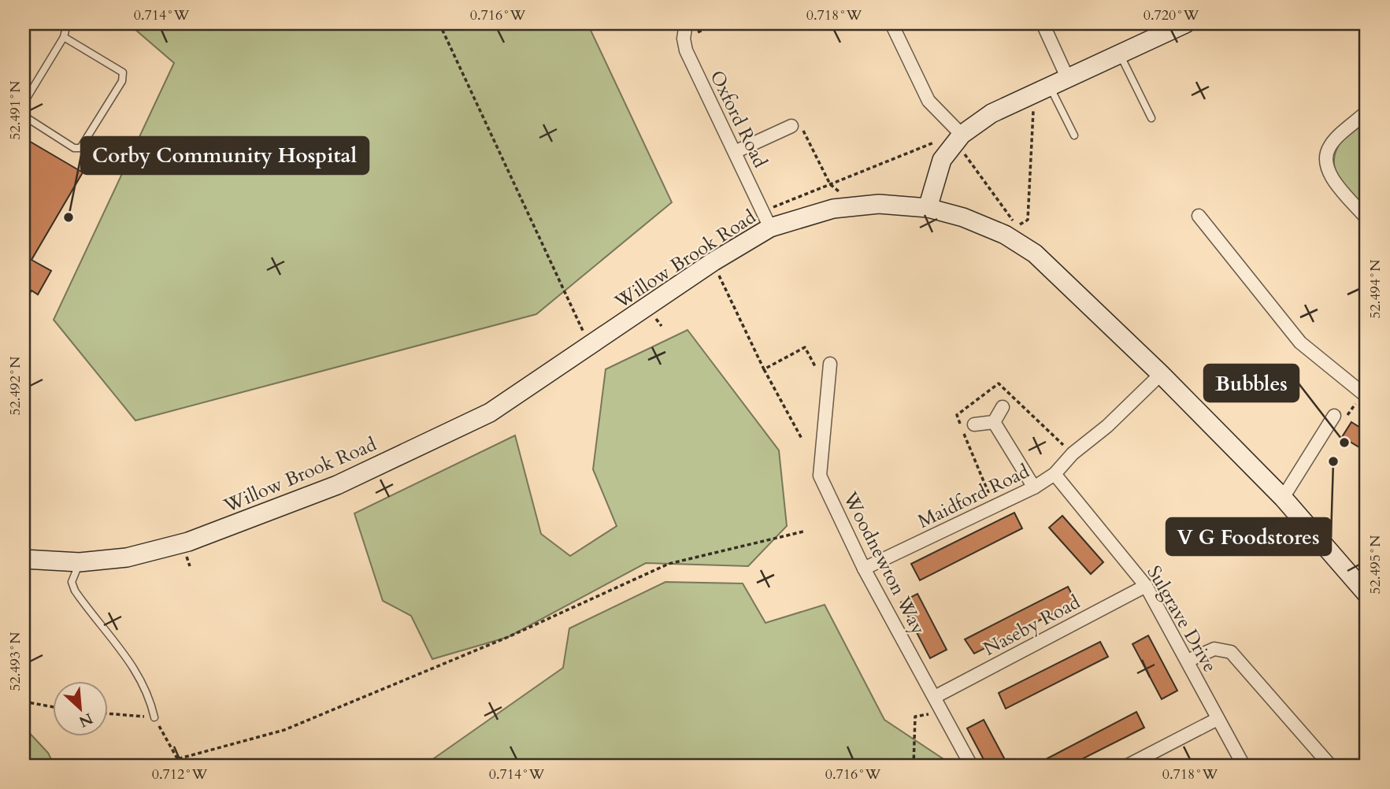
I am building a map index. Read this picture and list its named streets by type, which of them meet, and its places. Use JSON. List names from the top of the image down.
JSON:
{
  "streets": {
    "street": [
      "Oxford Road",
      "Willow Brook Road",
      "Maidford Road",
      "Woodnewton Way",
      "Sulgrave Drive",
      "Naseby Road"
    ]
  },
  "crossings": [
    ["Oxford Road", "Willow Brook Road"],
    ["Willow Brook Road", "Maidford Road"],
    ["Maidford Road", "Woodnewton Way"],
    ["Maidford Road", "Sulgrave Drive"],
    ["Woodnewton Way", "Naseby Road"],
    ["Sulgrave Drive", "Naseby Road"]
  ],
  "places": ["Corby Community Hospital", "Bubbles", "V G Foodstores"],
  "north": "bottom right",
  "coordinates": [
    "0.714°W",
    "0.716°W",
    "0.718°W",
    "0.720°W",
    "52.491°N",
    "52.494°N",
    "52.492°N",
    "52.495°N",
    "52.493°N",
    "0.712°W"
  ]
}
